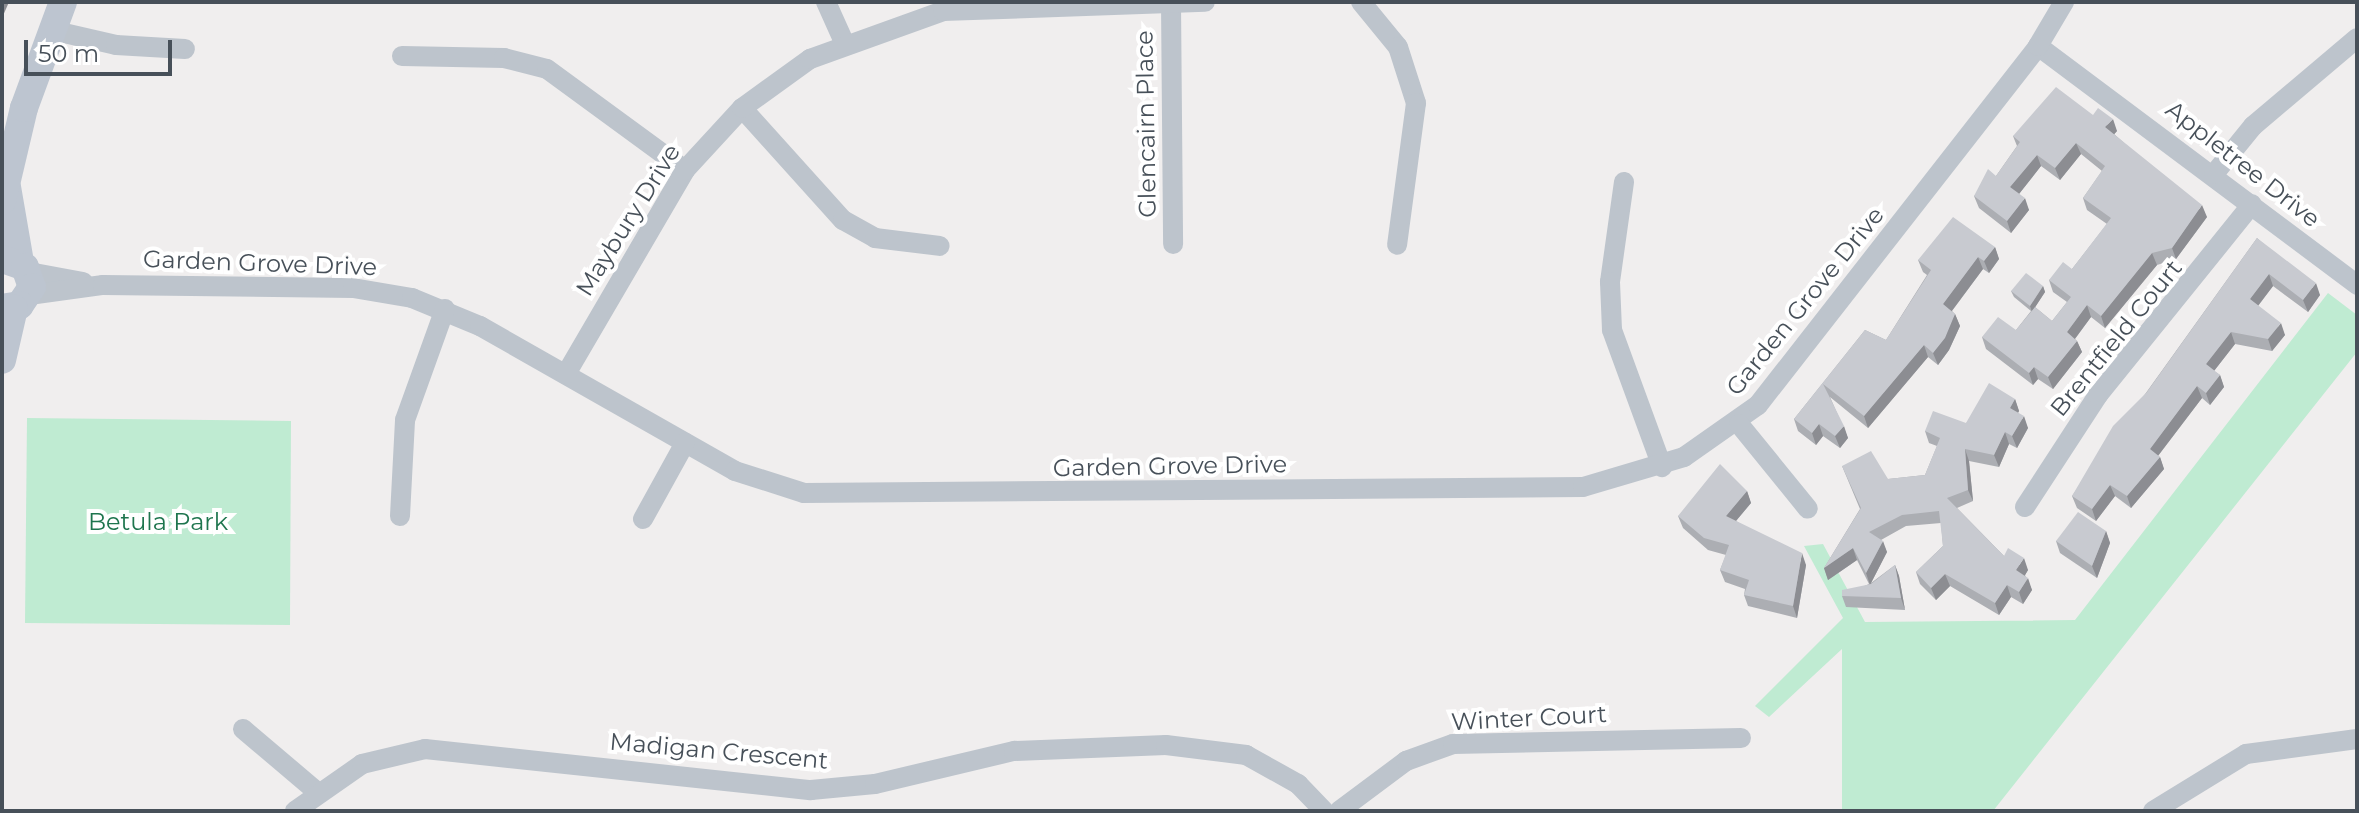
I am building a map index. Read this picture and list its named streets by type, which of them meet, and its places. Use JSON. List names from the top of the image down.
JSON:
{
  "streets": {
    "street": [
      "Glencairn Place",
      "Appletree Drive",
      "Maybury Drive",
      "Garden Grove Drive",
      "Brentfield Court",
      "Winter Court",
      "Madigan Crescent"
    ]
  },
  "crossings": [
    ["Glencairn Place", "Maybury Drive"],
    ["Appletree Drive", "Garden Grove Drive"],
    ["Appletree Drive", "Brentfield Court"],
    ["Maybury Drive", "Garden Grove Drive"]
  ],
  "parks": ["Betula Park"],
  "scale_bar": "50 m"
}
